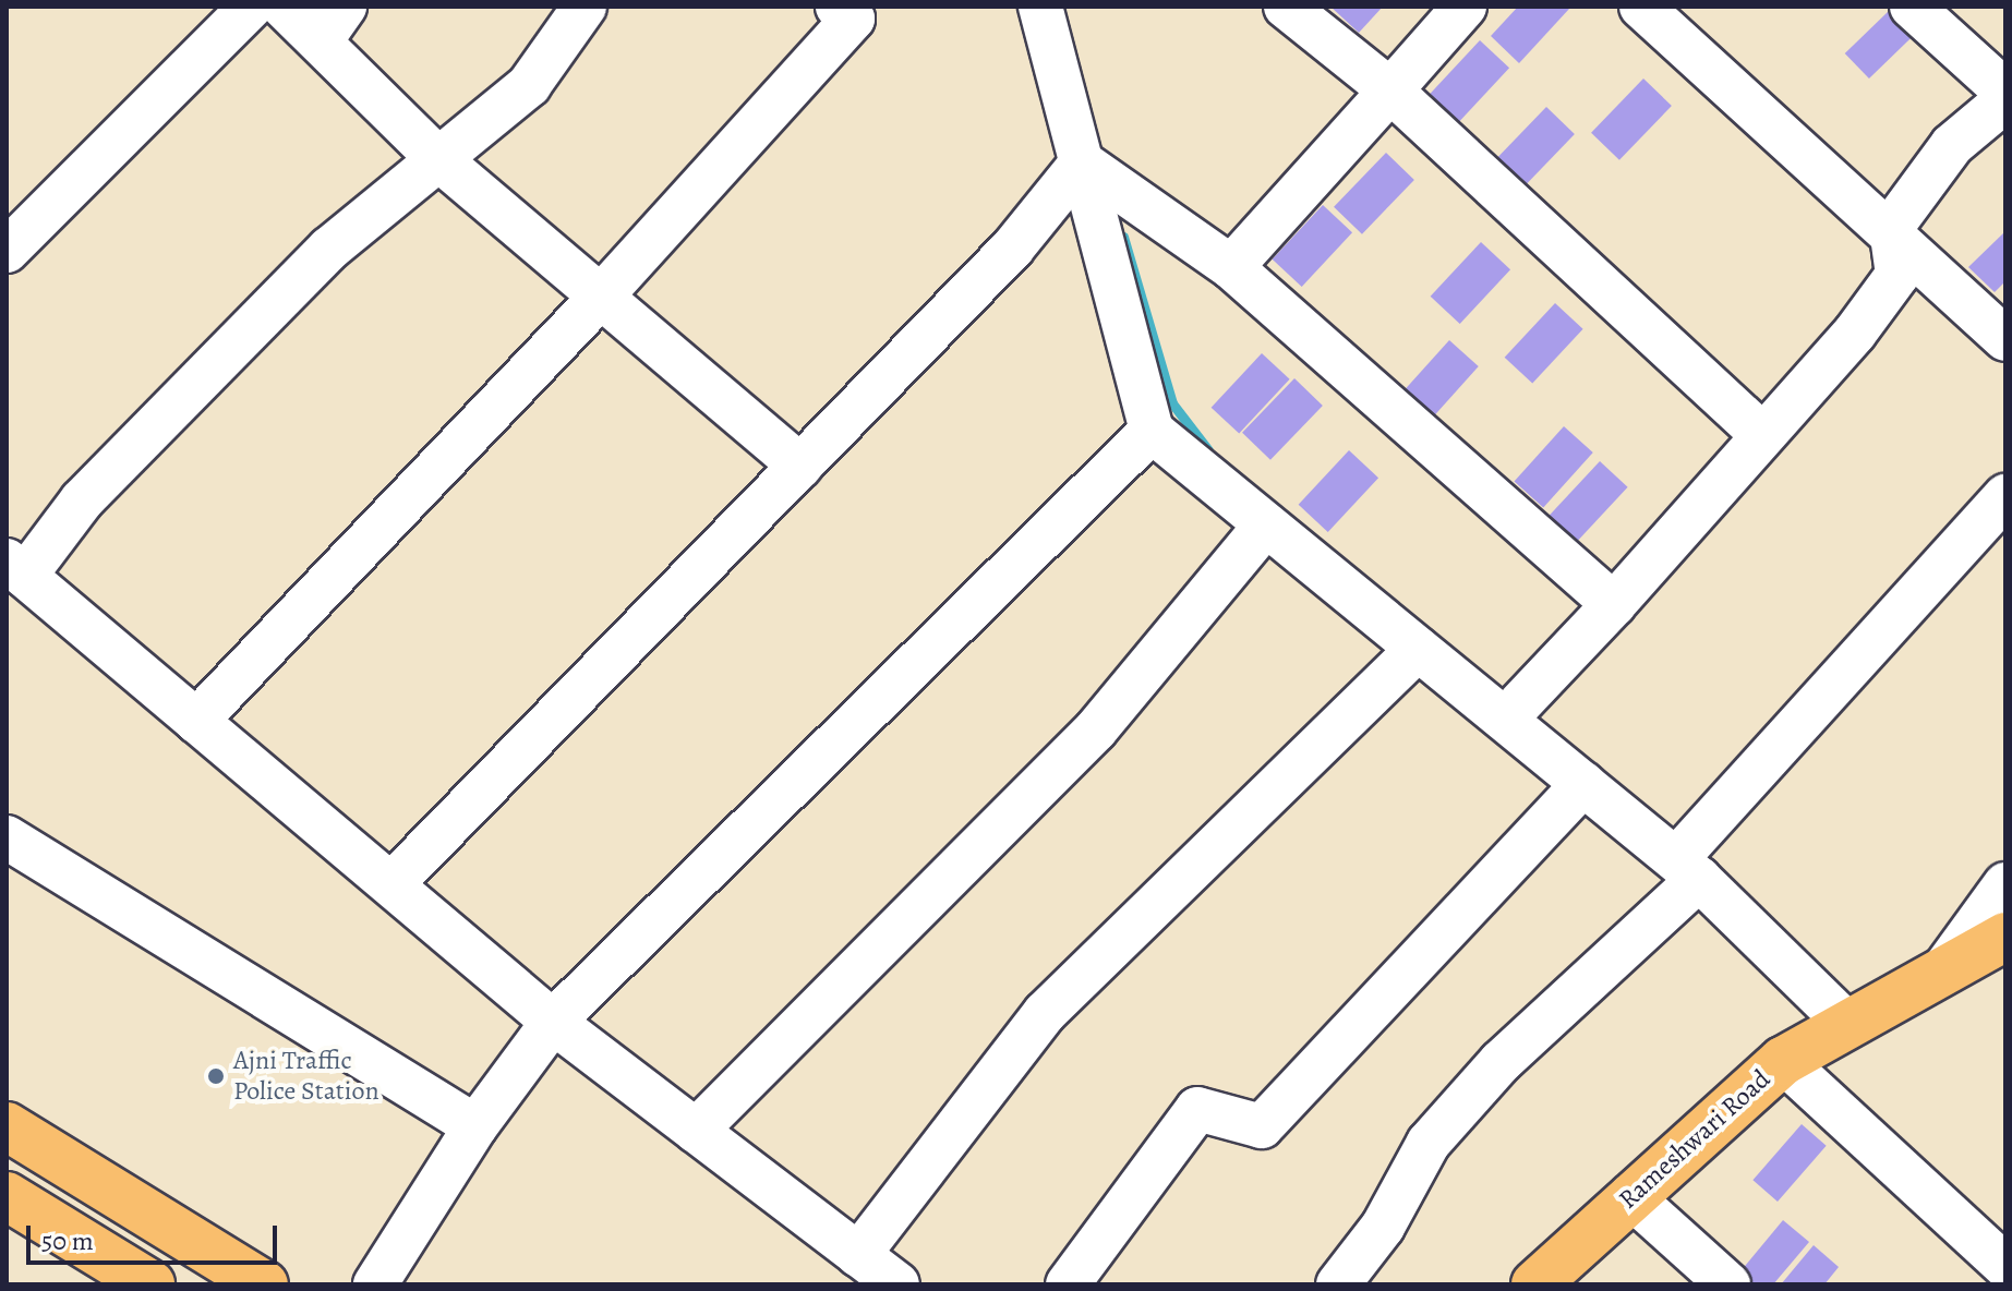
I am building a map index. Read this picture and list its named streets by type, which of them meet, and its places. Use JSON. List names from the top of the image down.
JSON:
{
  "streets": {
    "main road": ["Rameshwari Road"]
  },
  "places": ["Ajni Traffic Police Station"],
  "scale_bar": "50 m"
}
